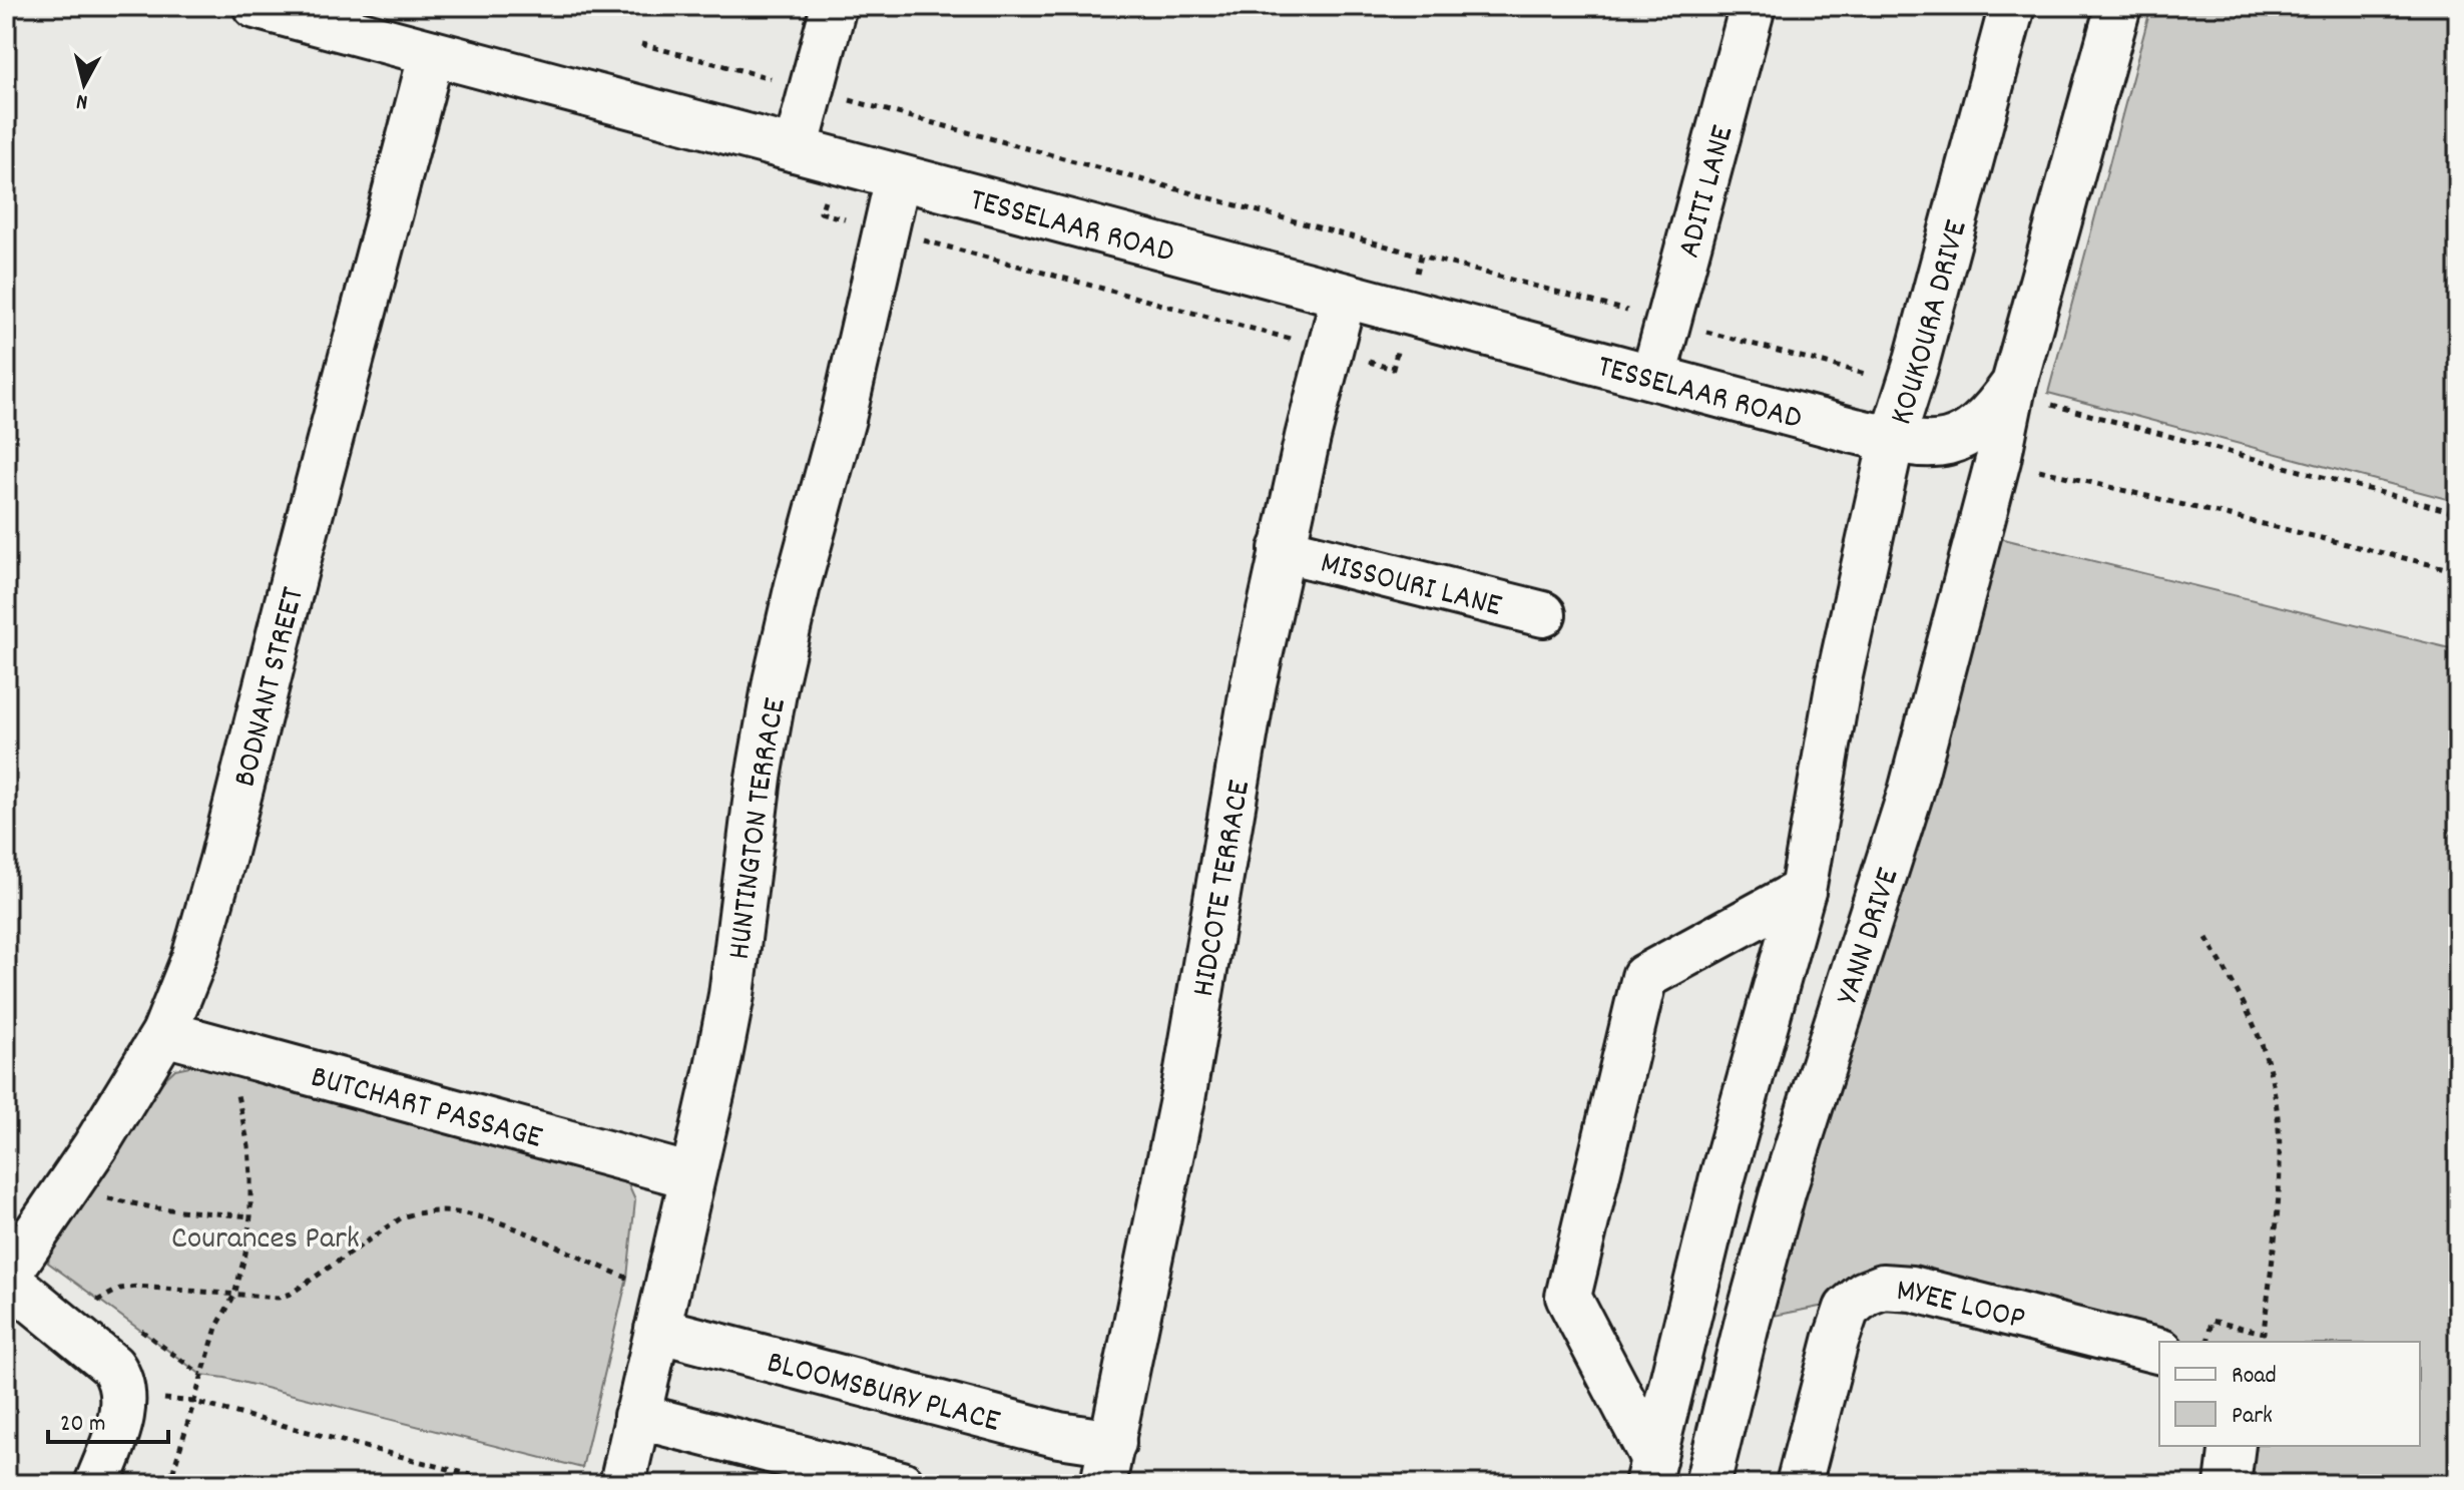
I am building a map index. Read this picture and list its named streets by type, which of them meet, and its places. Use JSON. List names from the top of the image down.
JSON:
{
  "streets": {
    "street": [
      "ADITI LANE",
      "TESSELAAR ROAD",
      "KOUKOURA DRIVE",
      "MISSOURI LANE",
      "BODNANT STREET",
      "HUNTINGTON TERRACE",
      "HIDCOTE TERRACE",
      "YANN DRIVE",
      "BUTCHART PASSAGE",
      "MYEE LOOP",
      "BLOOMSBURY PLACE"
    ]
  },
  "crossings": [
    ["ADITI LANE", "TESSELAAR ROAD"],
    ["TESSELAAR ROAD", "KOUKOURA DRIVE"],
    ["TESSELAAR ROAD", "BODNANT STREET"],
    ["TESSELAAR ROAD", "HUNTINGTON TERRACE"],
    ["TESSELAAR ROAD", "HIDCOTE TERRACE"],
    ["KOUKOURA DRIVE", "YANN DRIVE"],
    ["MISSOURI LANE", "HIDCOTE TERRACE"],
    ["BODNANT STREET", "BUTCHART PASSAGE"],
    ["HUNTINGTON TERRACE", "BUTCHART PASSAGE"],
    ["HUNTINGTON TERRACE", "BLOOMSBURY PLACE"],
    ["HIDCOTE TERRACE", "BLOOMSBURY PLACE"]
  ],
  "parks": ["Courances Park"],
  "legend": ["Road", "Park"],
  "scale_bar": "20 m",
  "north": "bottom"
}
